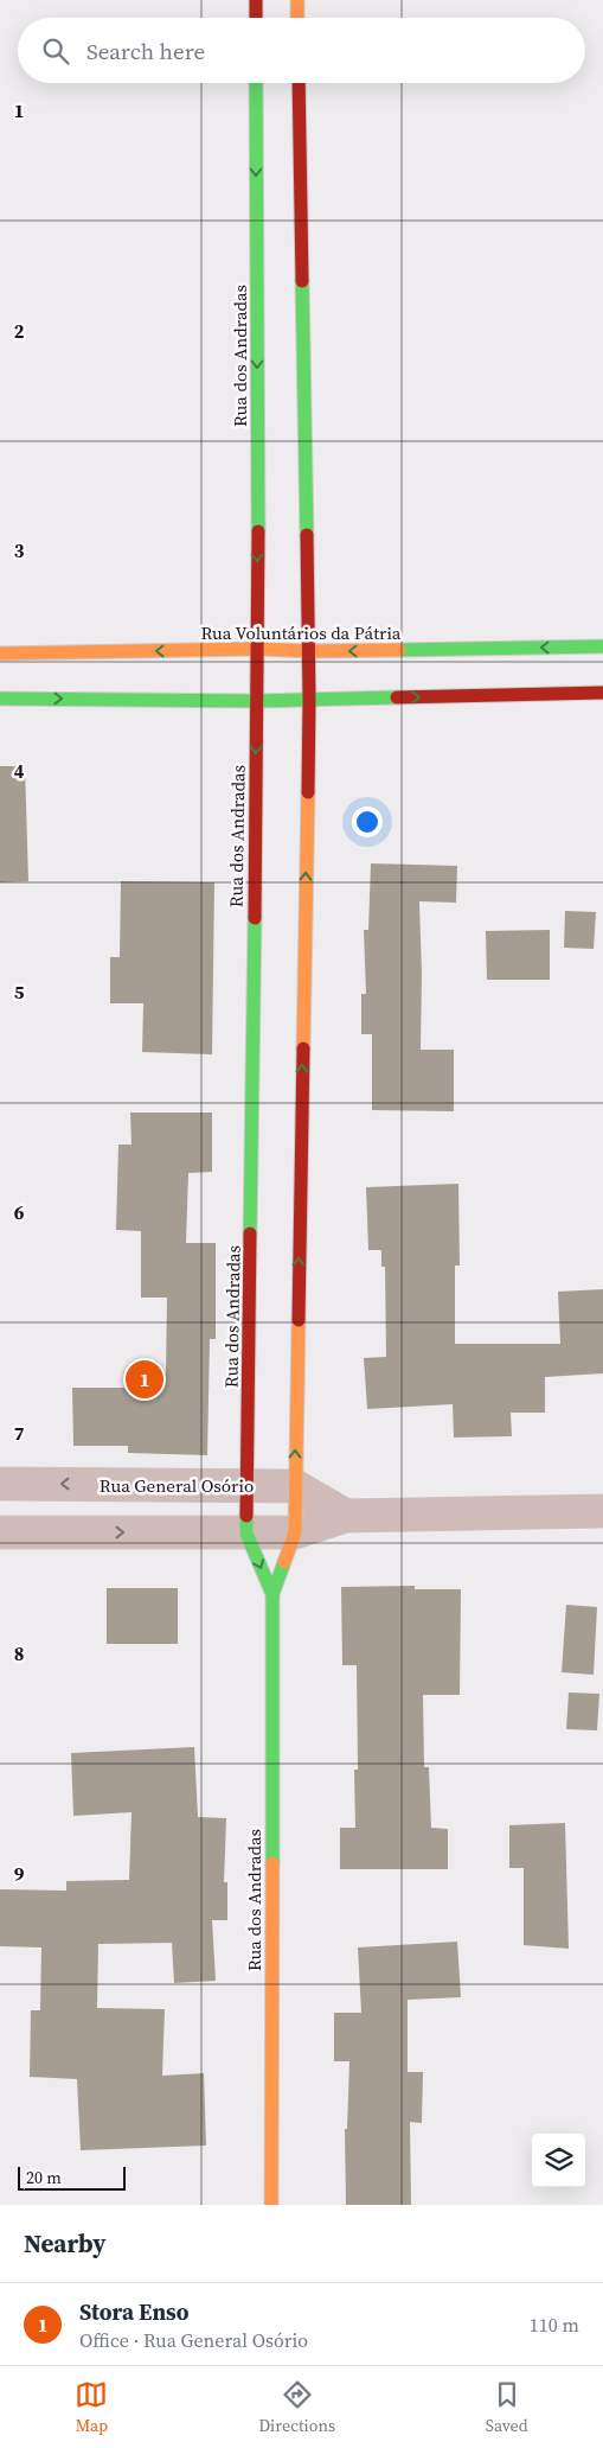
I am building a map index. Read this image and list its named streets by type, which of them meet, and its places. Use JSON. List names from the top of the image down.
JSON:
{
  "streets": {
    "street": ["Rua dos Andradas", "Rua Voluntários da Pátria", "Rua General Osório"]
  },
  "crossings": [
    ["Rua dos Andradas", "Rua Voluntários da Pátria"],
    ["Rua dos Andradas", "Rua General Osório"]
  ],
  "scale_bar": "20 m",
  "page": {
    "search": "Search here",
    "pins": "1",
    "scale": "20 m",
    "heading": "Nearby",
    "list": [
      {
        "mark": "1",
        "name": "Stora Enso",
        "note": "Office · Rua General Osório",
        "value": "110 m"
      }
    ],
    "nav": ["Map", "Directions", "Saved"]
  },
  "grid": {
    "rows": [
      "1",
      "2",
      "3",
      "4",
      "5",
      "6",
      "7",
      "8",
      "9"
    ]
  }
}
